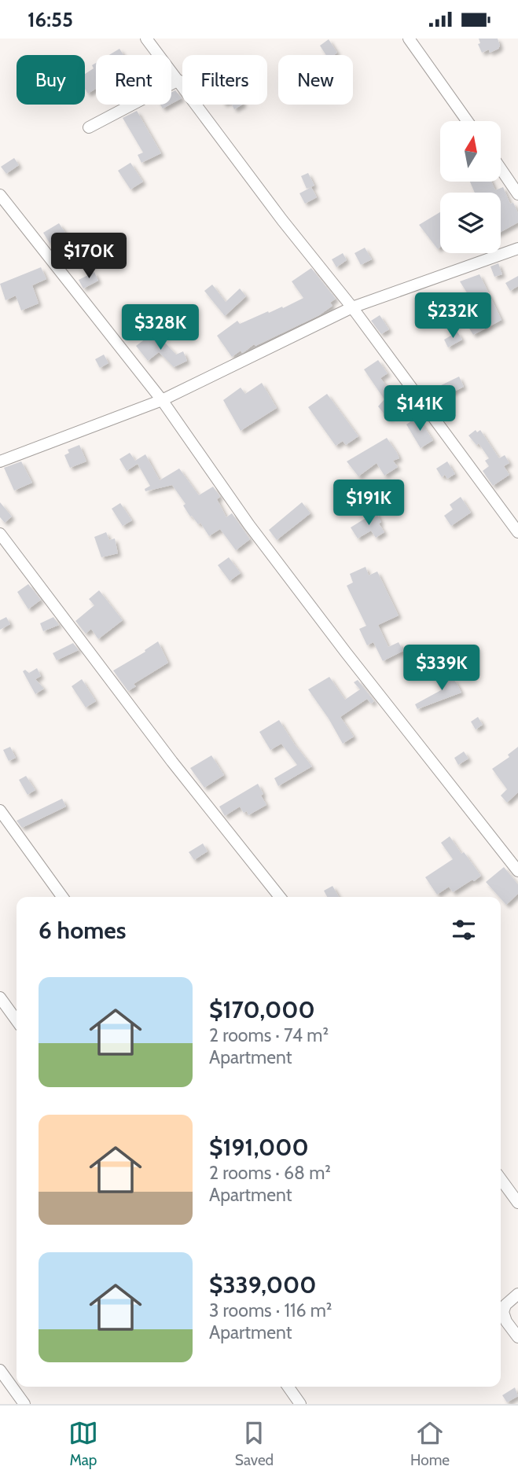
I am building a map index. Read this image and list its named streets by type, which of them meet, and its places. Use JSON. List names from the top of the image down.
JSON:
{
  "north": "top",
  "page": {
    "status": "16:55",
    "chip": [
      "Buy",
      "Rent",
      "Filters",
      "New"
    ],
    "price": [
      "$170K",
      "$232K",
      "$328K",
      "$141K",
      "$191K",
      "$339K"
    ],
    "heading": "6 homes",
    "list": [
      {
        "name": "$170,000",
        "note": "2 rooms · 74 m² · Apartment"
      },
      {
        "name": "$191,000",
        "note": "2 rooms · 68 m² · Apartment"
      },
      {
        "name": "$339,000",
        "note": "3 rooms · 116 m² · Apartment"
      }
    ],
    "tabs": ["Map", "Saved", "Home"]
  }
}
